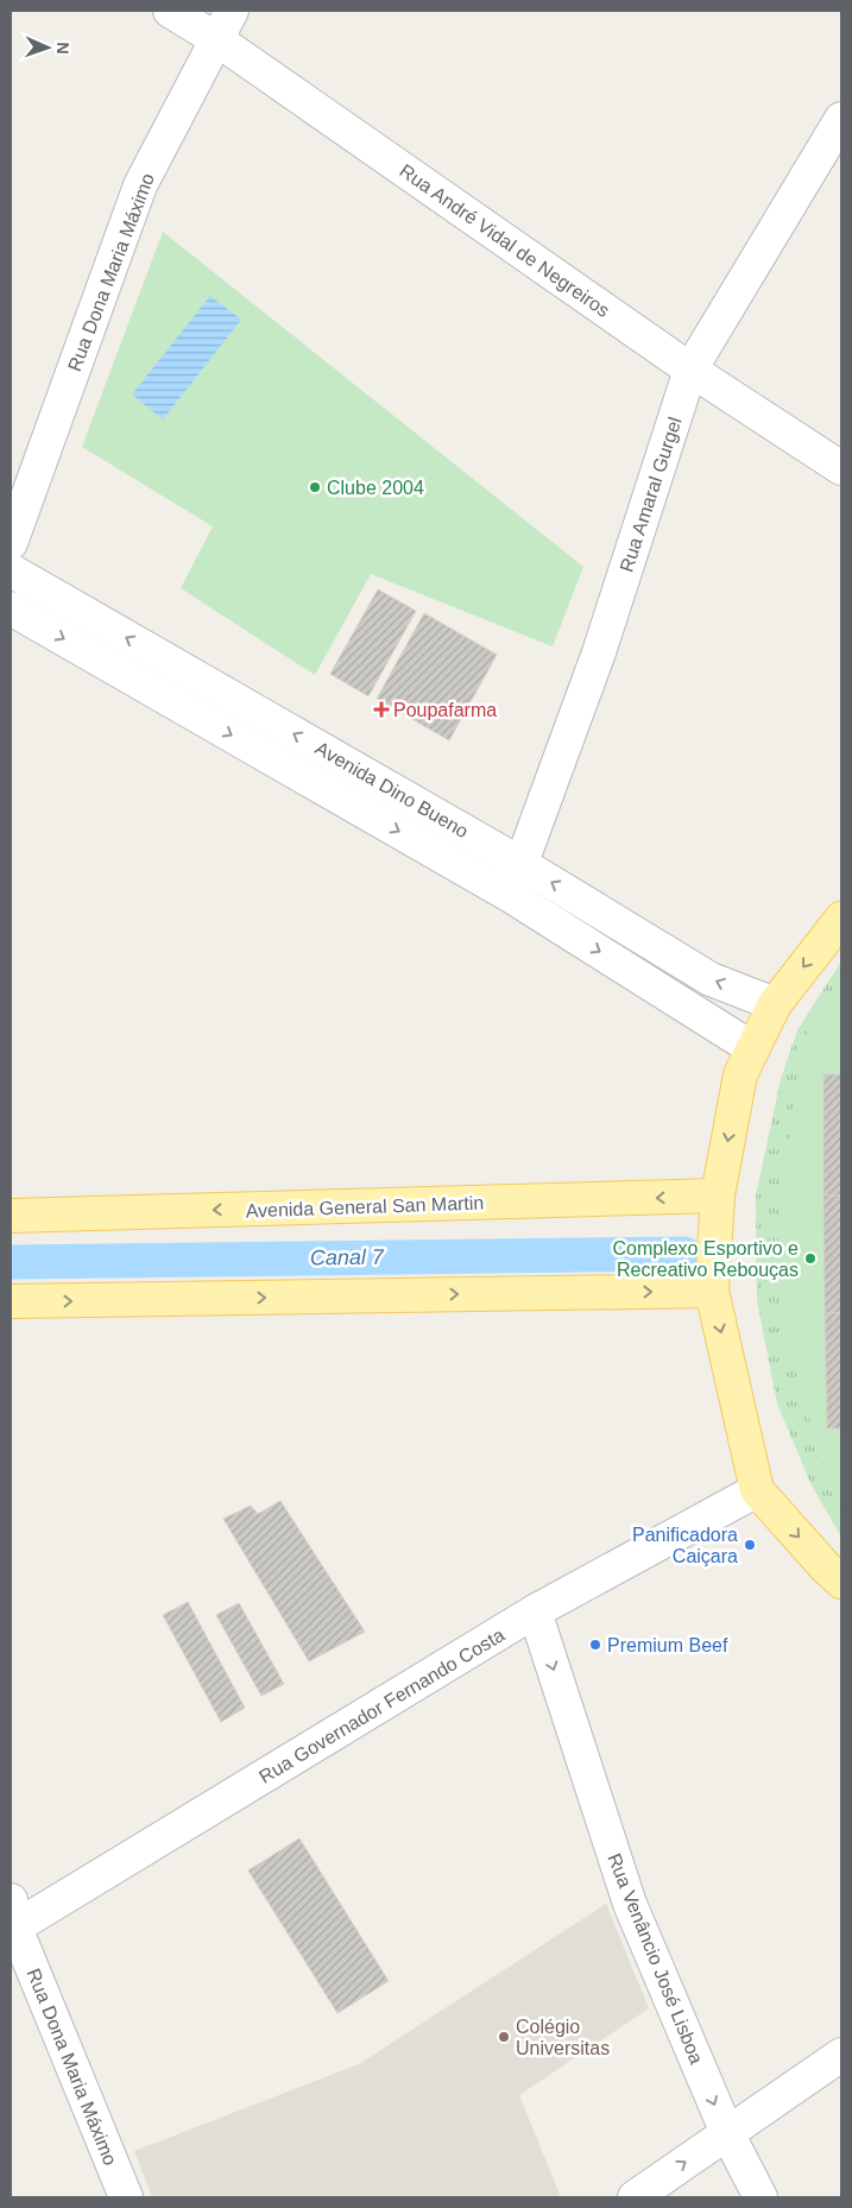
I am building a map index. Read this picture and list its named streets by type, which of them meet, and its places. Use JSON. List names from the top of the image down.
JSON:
{
  "streets": {
    "main road": ["Avenida General San Martin"],
    "street": [
      "Rua André Vidal de Negreiros",
      "Rua Dona Maria Máximo",
      "Rua Amaral Gurgel",
      "Avenida Dino Bueno",
      "Rua Governador Fernando Costa",
      "Rua Venâncio José Lisboa"
    ]
  },
  "crossings": [
    ["Rua André Vidal de Negreiros", "Rua Dona Maria Máximo"],
    ["Rua André Vidal de Negreiros", "Rua Amaral Gurgel"],
    ["Rua Dona Maria Máximo", "Rua Governador Fernando Costa"],
    ["Rua Amaral Gurgel", "Avenida Dino Bueno"],
    ["Rua Governador Fernando Costa", "Rua Venâncio José Lisboa"]
  ],
  "one_way": ["Rua Venâncio José Lisboa"],
  "water": ["Canal 7"],
  "places": {
    "other": [
      "Clube 2004",
      "Complexo Esportivo e Recreativo Rebouças",
      "Panificadora Caiçara",
      "Premium Beef",
      "Colégio Universitas"
    ],
    "health": ["Poupafarma"]
  },
  "north": "right"
}
